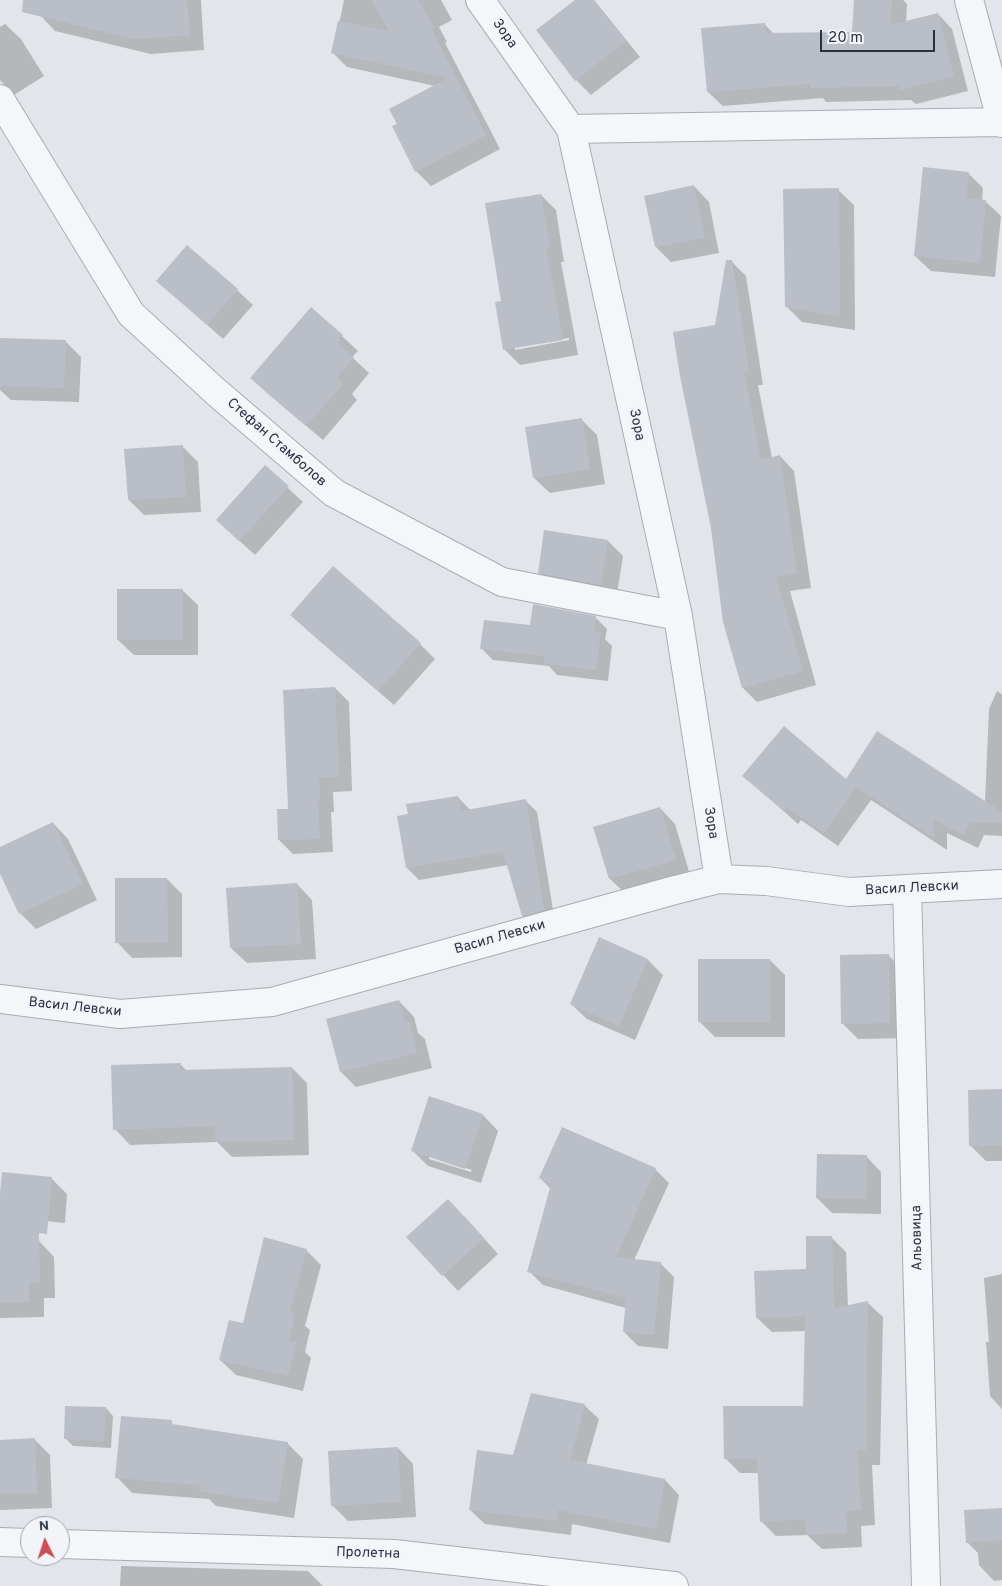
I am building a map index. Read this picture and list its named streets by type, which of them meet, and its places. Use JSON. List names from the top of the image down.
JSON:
{
  "streets": {
    "street": [
      "Зора",
      "Стефан Стамболов",
      "Васил Левски",
      "Альовица",
      "Пролетна"
    ]
  },
  "crossings": [
    ["Зора", "Стефан Стамболов"],
    ["Зора", "Васил Левски"],
    ["Васил Левски", "Альовица"]
  ],
  "scale_bar": "20 m",
  "north": "top"
}
